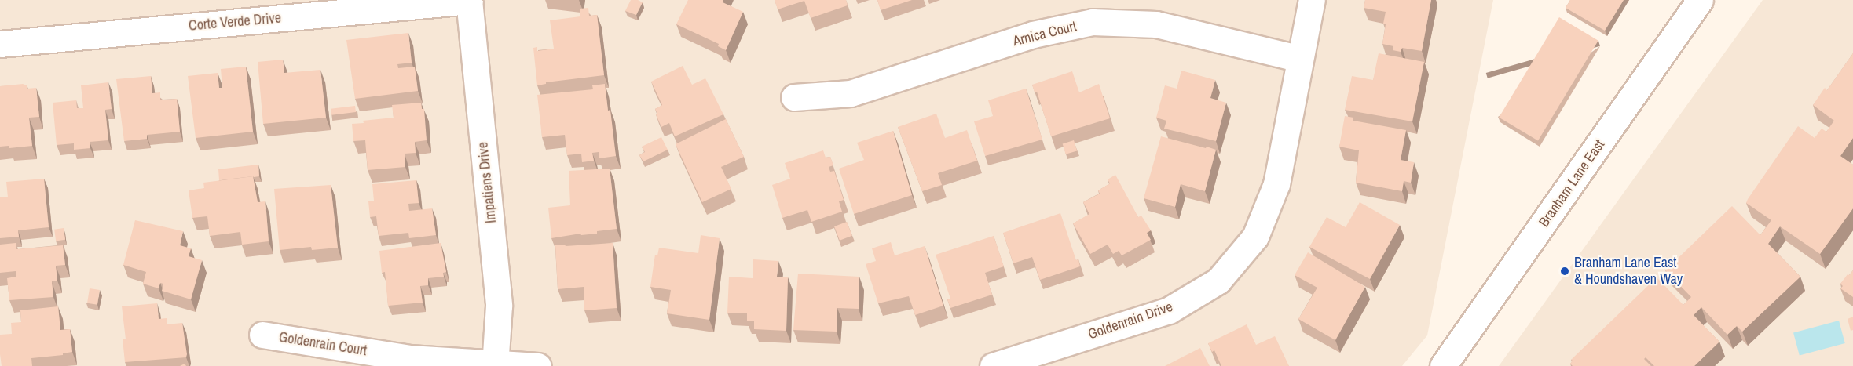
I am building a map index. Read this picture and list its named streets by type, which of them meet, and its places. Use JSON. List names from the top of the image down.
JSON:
{
  "streets": {
    "street": [
      "Corte Verde Drive",
      "Arnica Court",
      "Impatiens Drive",
      "Branham Lane East",
      "Goldenrain Drive",
      "Goldenrain Court"
    ]
  },
  "crossings": [
    ["Corte Verde Drive", "Impatiens Drive"],
    ["Arnica Court", "Goldenrain Drive"],
    ["Impatiens Drive", "Goldenrain Court"]
  ],
  "places": ["Branham Lane East & Houndshaven Way"]
}
